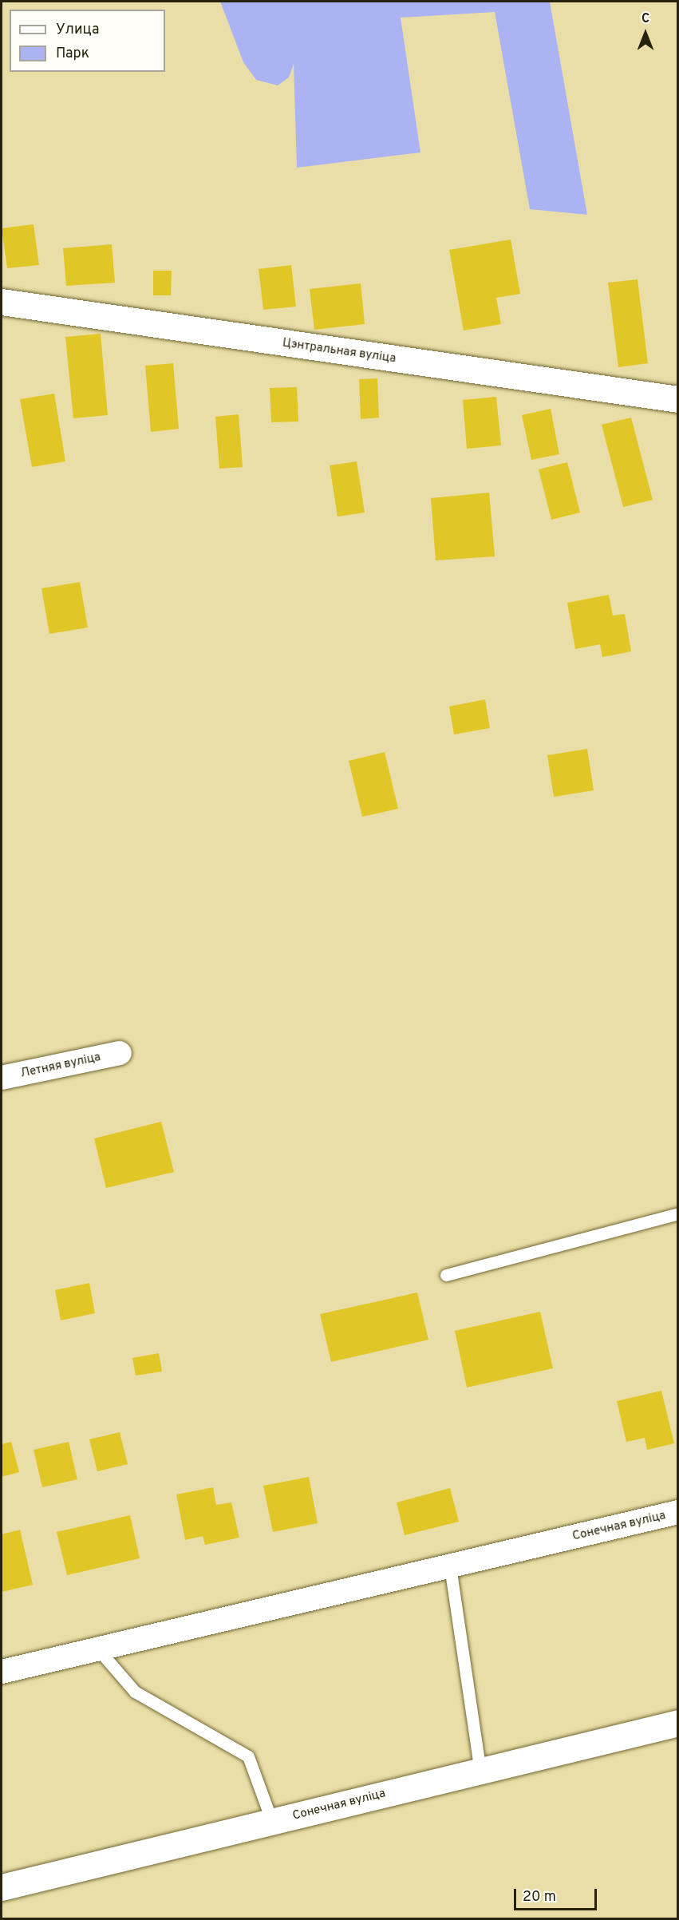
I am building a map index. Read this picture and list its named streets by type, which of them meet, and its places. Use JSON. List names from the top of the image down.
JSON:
{
  "streets": {
    "street": ["Цэнтральная вуліца", "Летняя вуліца", "Сонечная вуліца"]
  },
  "legend": ["Улица", "Парк"],
  "scale_bar": "20 m",
  "north": "top"
}
